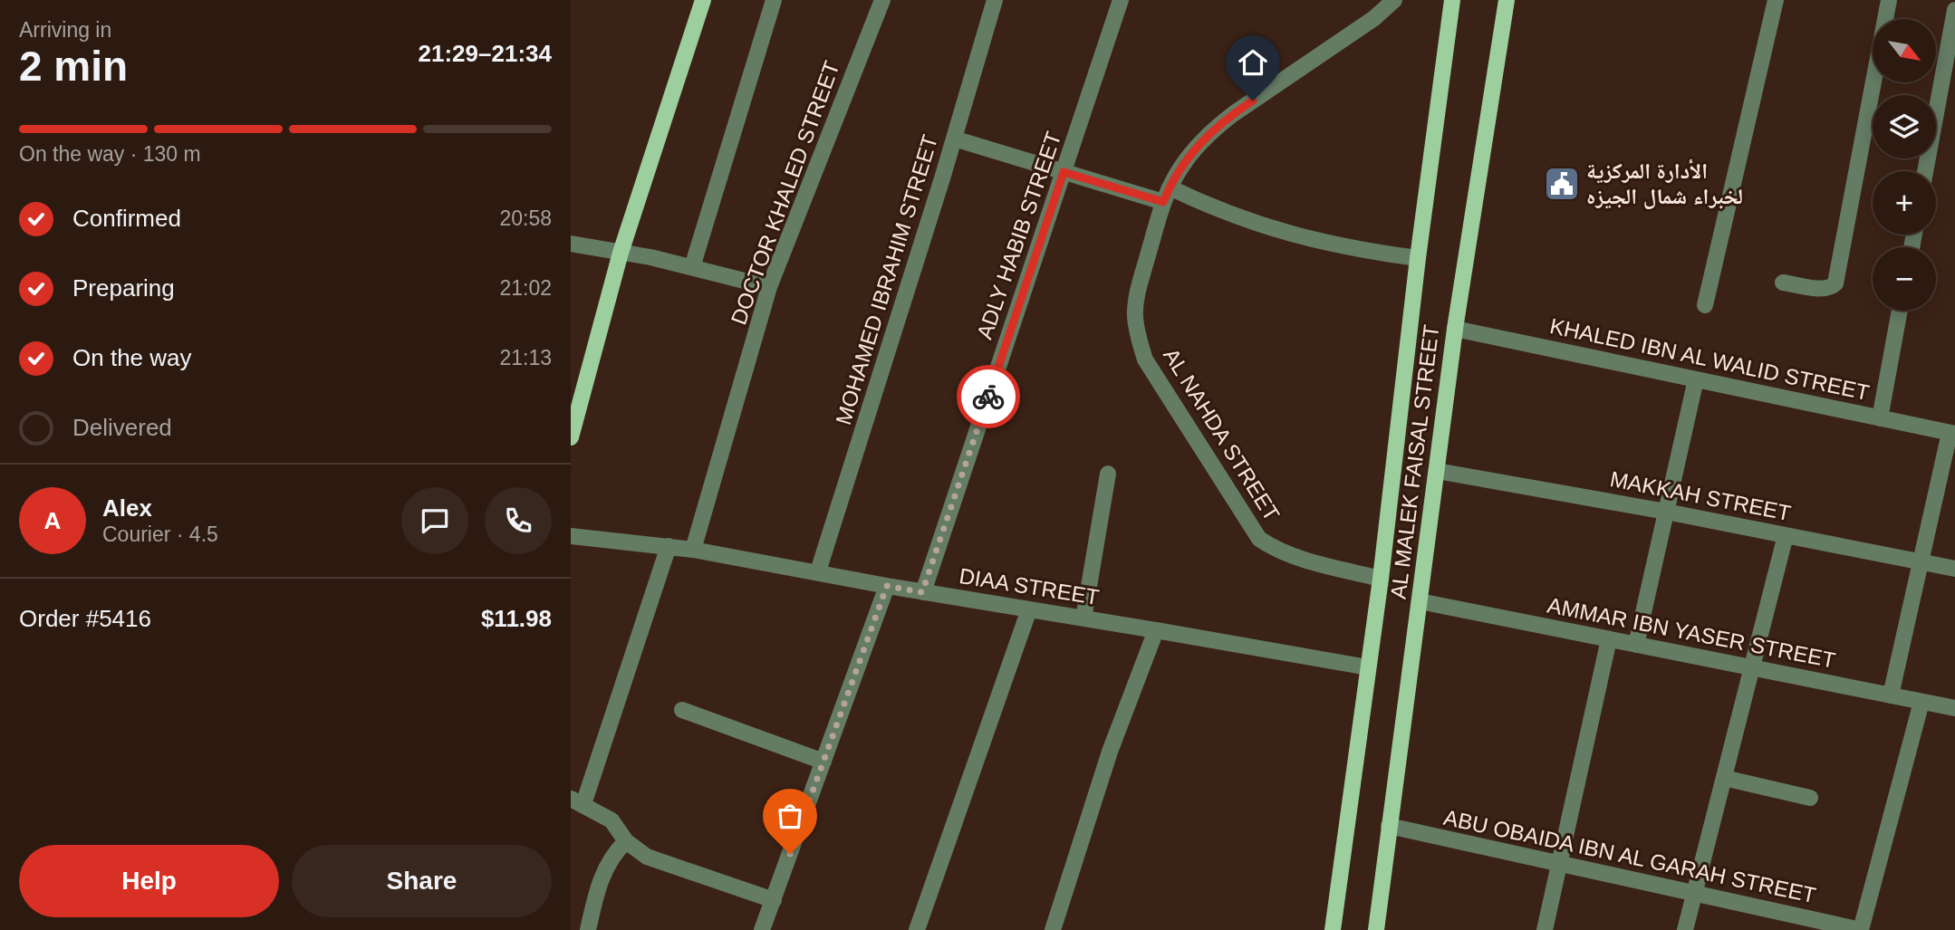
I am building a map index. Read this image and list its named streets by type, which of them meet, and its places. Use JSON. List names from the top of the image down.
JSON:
{
  "streets": {
    "main road": ["AL MALEK FAISAL STREET"],
    "street": [
      "DOCTOR KHALED STREET",
      "ADLY HABIB STREET",
      "MOHAMED IBRAHIM STREET",
      "KHALED IBN AL WALID STREET",
      "AL NAHDA STREET",
      "MAKKAH STREET",
      "DIAA STREET",
      "AMMAR IBN YASER STREET",
      "ABU OBAIDA IBN AL GARAH STREET"
    ]
  },
  "crossings": [
    ["DOCTOR KHALED STREET", "DIAA STREET"],
    ["ADLY HABIB STREET", "DIAA STREET"],
    ["MOHAMED IBRAHIM STREET", "DIAA STREET"],
    ["KHALED IBN AL WALID STREET", "AL MALEK FAISAL STREET"],
    ["AL NAHDA STREET", "AL MALEK FAISAL STREET"],
    ["AL MALEK FAISAL STREET", "MAKKAH STREET"],
    ["AL MALEK FAISAL STREET", "DIAA STREET"],
    ["AL MALEK FAISAL STREET", "AMMAR IBN YASER STREET"],
    ["AL MALEK FAISAL STREET", "ABU OBAIDA IBN AL GARAH STREET"]
  ],
  "places": {
    "public building": ["الأدارة المركزية لخبراء شمال الجيزه"]
  },
  "north": "bottom right",
  "page": {
    "heading": ["2 min", "Arriving in", "21:29–21:34"],
    "panel": [
      "Alex",
      "Courier · 4.5",
      "Order #5416",
      "$11.98"
    ],
    "map_buttons": ["+", "−"],
    "bar": "On the way · 130 m",
    "list": [
      ["Confirmed", "20:58"],
      ["Preparing", "21:02"],
      ["On the way", "21:13"],
      "Delivered"
    ],
    "round": "A",
    "buttons": ["Help", "Share"]
  }
}
